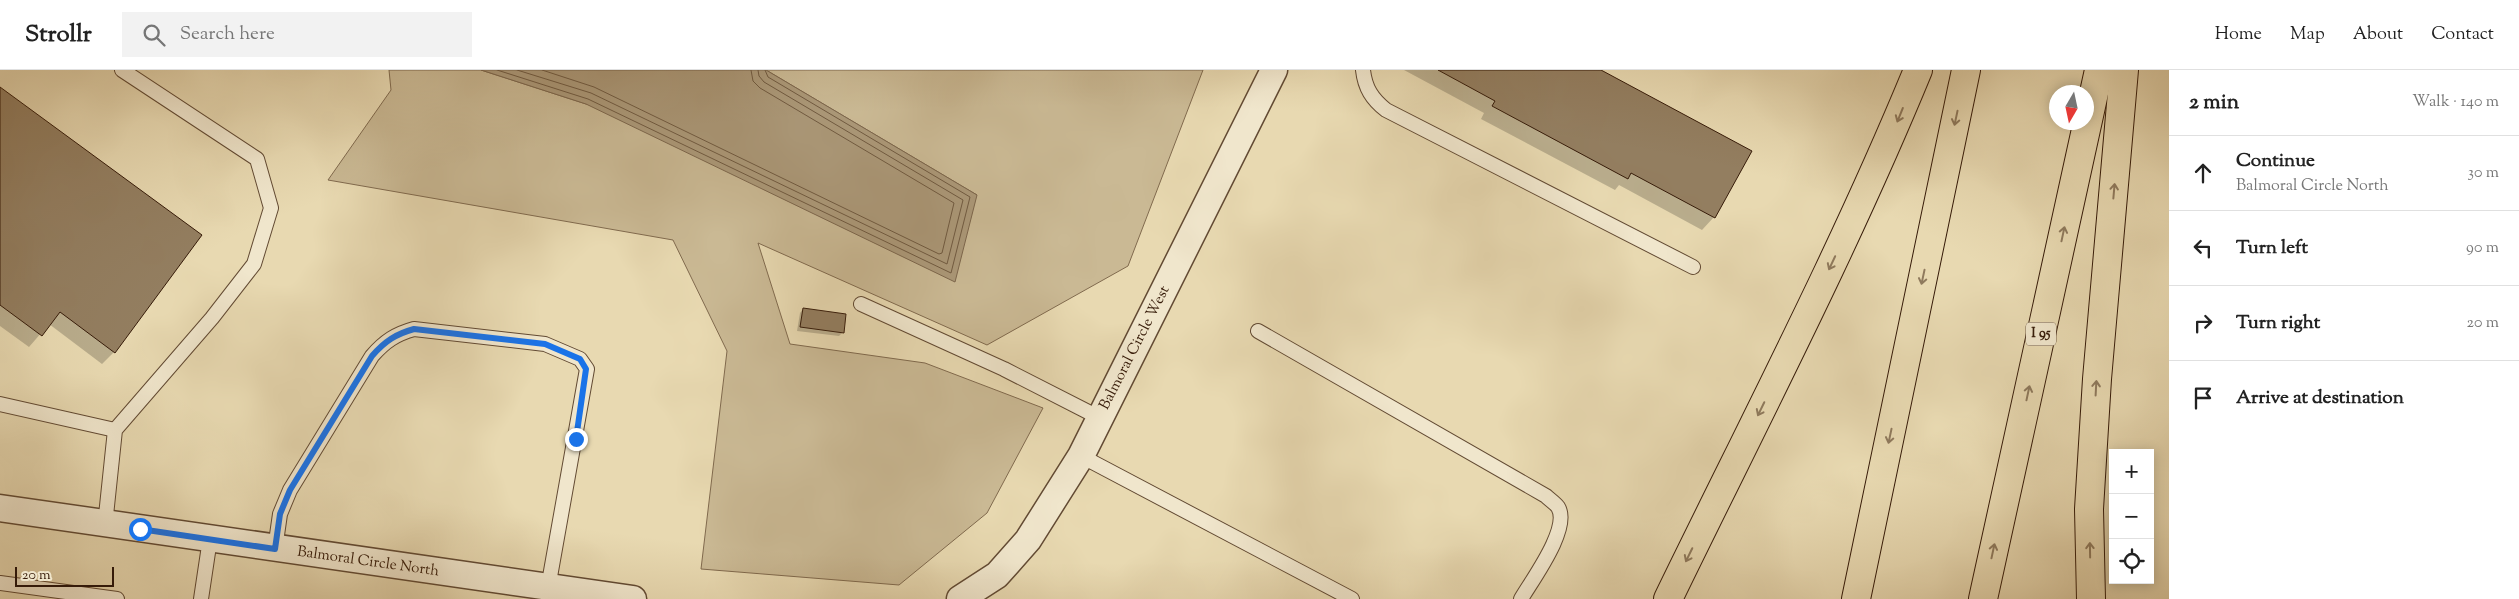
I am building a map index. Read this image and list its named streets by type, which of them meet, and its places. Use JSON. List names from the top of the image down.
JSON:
{
  "streets": {
    "highway": ["I 95"],
    "street": ["Balmoral Circle West", "Balmoral Circle North"]
  },
  "scale_bar": "20 m",
  "north": "bottom",
  "page": {
    "header": "Strollr",
    "search": "Search here",
    "nav": [
      "Home",
      "Map",
      "About",
      "Contact"
    ],
    "heading": ["2 min", "Walk · 140 m"],
    "list": [
      ["Continue", "Balmoral Circle North", "30 m"],
      ["Turn left", "90 m"],
      ["Turn right", "20 m"],
      "Arrive at destination"
    ],
    "map_buttons": ["+", "−"],
    "scale": "20 m"
  }
}
